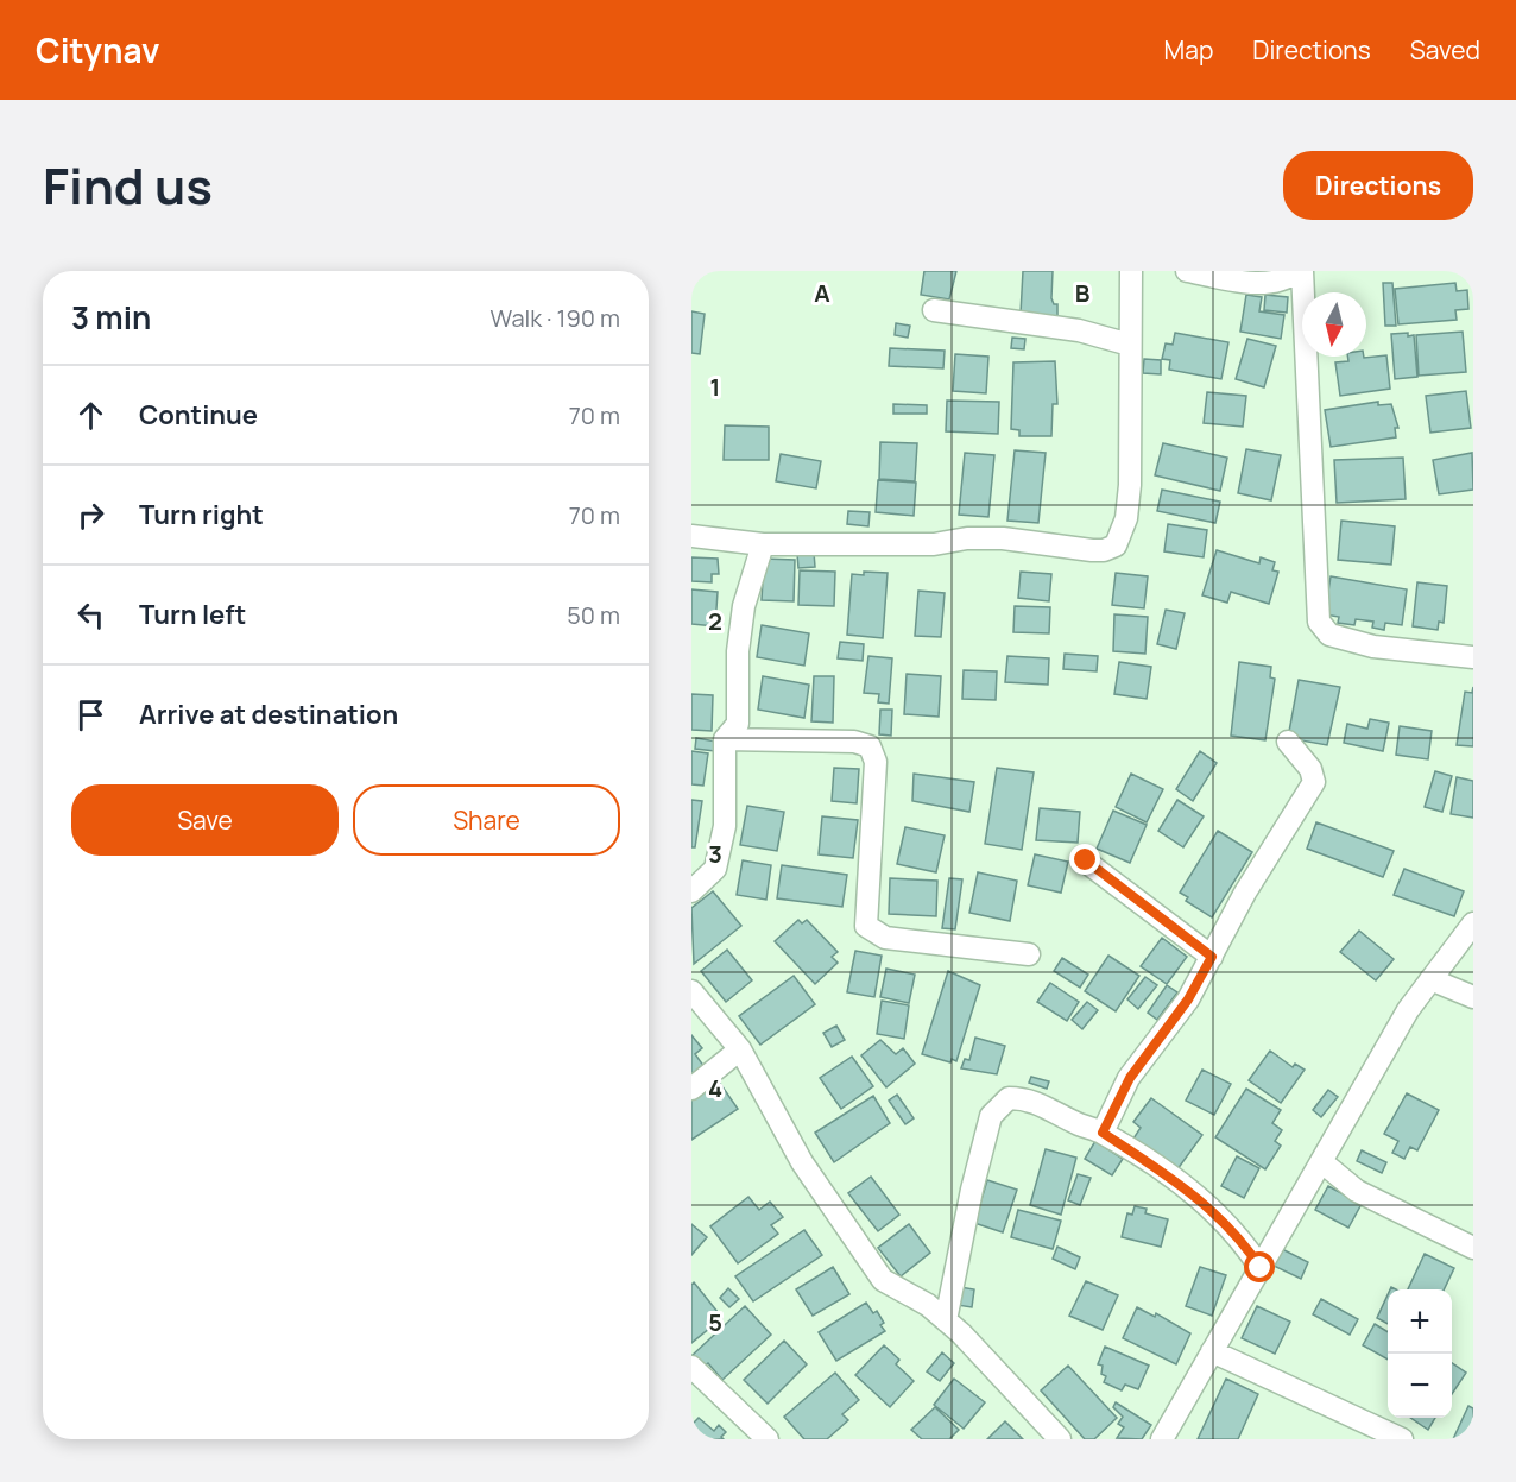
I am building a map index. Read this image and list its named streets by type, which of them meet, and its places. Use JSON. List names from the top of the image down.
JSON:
{
  "north": "bottom",
  "page": {
    "header": "Citynav",
    "nav": ["Map", "Directions", "Saved"],
    "title": "Find us",
    "buttons": [
      "Directions",
      ["Save", "Share"]
    ],
    "heading": ["3 min", "Walk · 190 m"],
    "list": [
      ["Continue", "70 m"],
      ["Turn right", "70 m"],
      ["Turn left", "50 m"],
      "Arrive at destination"
    ],
    "map_buttons": ["+", "−"]
  },
  "grid": {
    "columns": ["A", "B"],
    "rows": [
      "1",
      "2",
      "3",
      "4",
      "5"
    ]
  }
}
